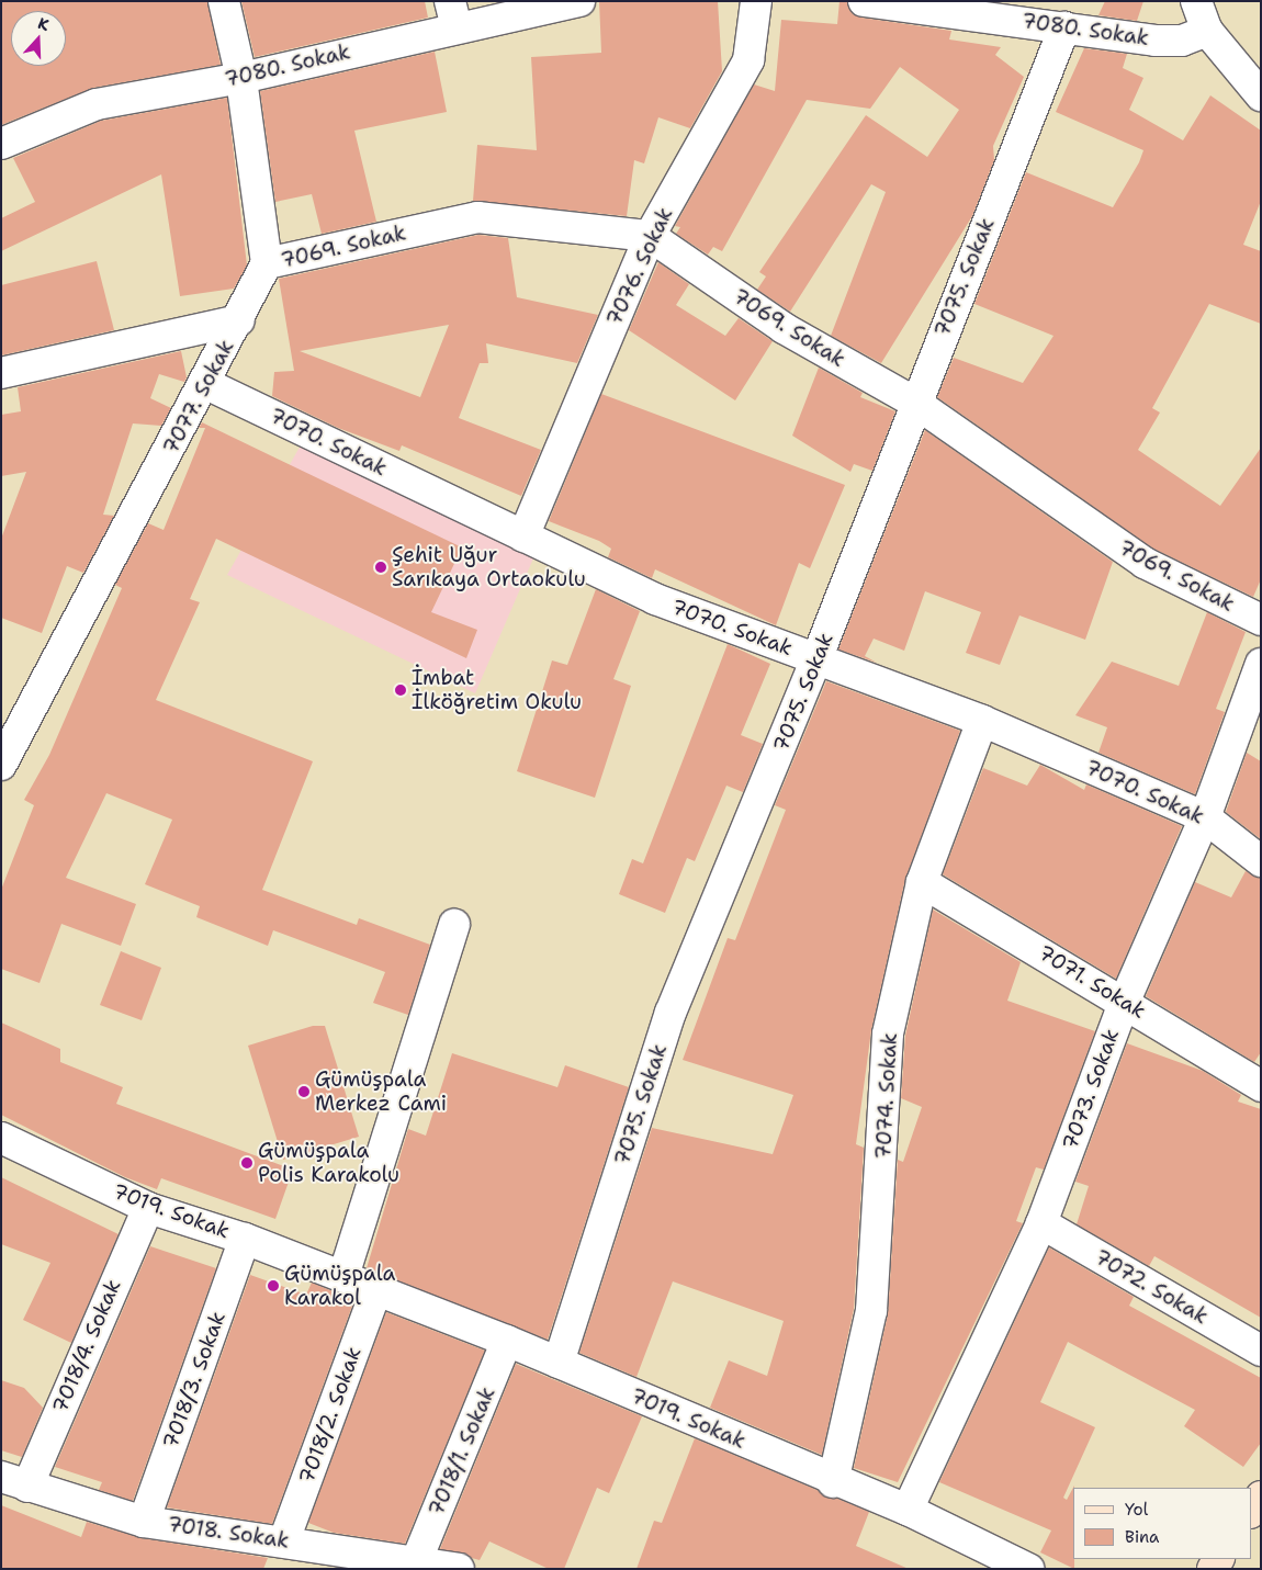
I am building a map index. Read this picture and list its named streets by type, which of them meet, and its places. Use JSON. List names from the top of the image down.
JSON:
{
  "streets": {
    "street": [
      "7080. Sokak",
      "7069. Sokak",
      "7076. Sokak",
      "7075. Sokak",
      "7077. Sokak",
      "7070. Sokak",
      "7071. Sokak",
      "7073. Sokak",
      "7074. Sokak",
      "7019. Sokak",
      "7072. Sokak",
      "7018/4. Sokak",
      "7018/3. Sokak",
      "7018/2. Sokak",
      "7018/1. Sokak",
      "7018. Sokak"
    ]
  },
  "crossings": [
    ["7080. Sokak", "7075. Sokak"],
    ["7069. Sokak", "7076. Sokak"],
    ["7069. Sokak", "7075. Sokak"],
    ["7069. Sokak", "7077. Sokak"],
    ["7076. Sokak", "7070. Sokak"],
    ["7075. Sokak", "7070. Sokak"],
    ["7075. Sokak", "7019. Sokak"],
    ["7077. Sokak", "7070. Sokak"],
    ["7070. Sokak", "7073. Sokak"],
    ["7070. Sokak", "7074. Sokak"],
    ["7071. Sokak", "7073. Sokak"],
    ["7071. Sokak", "7074. Sokak"],
    ["7073. Sokak", "7019. Sokak"],
    ["7073. Sokak", "7072. Sokak"],
    ["7074. Sokak", "7019. Sokak"],
    ["7019. Sokak", "7018/4. Sokak"],
    ["7019. Sokak", "7018/3. Sokak"],
    ["7019. Sokak", "7018/2. Sokak"],
    ["7019. Sokak", "7018/1. Sokak"],
    ["7018/4. Sokak", "7018. Sokak"],
    ["7018/3. Sokak", "7018. Sokak"],
    ["7018/2. Sokak", "7018. Sokak"],
    ["7018/1. Sokak", "7018. Sokak"]
  ],
  "places": [
    "Şehit Uğur Sarıkaya Ortaokulu",
    "İmbat İlköğretim Okulu",
    "Gümüşpala Merkez Cami",
    "Gümüşpala Polis Karakolu",
    "Gümüşpala Karakol"
  ],
  "legend": ["Yol", "Bina"],
  "north": "top"
}
